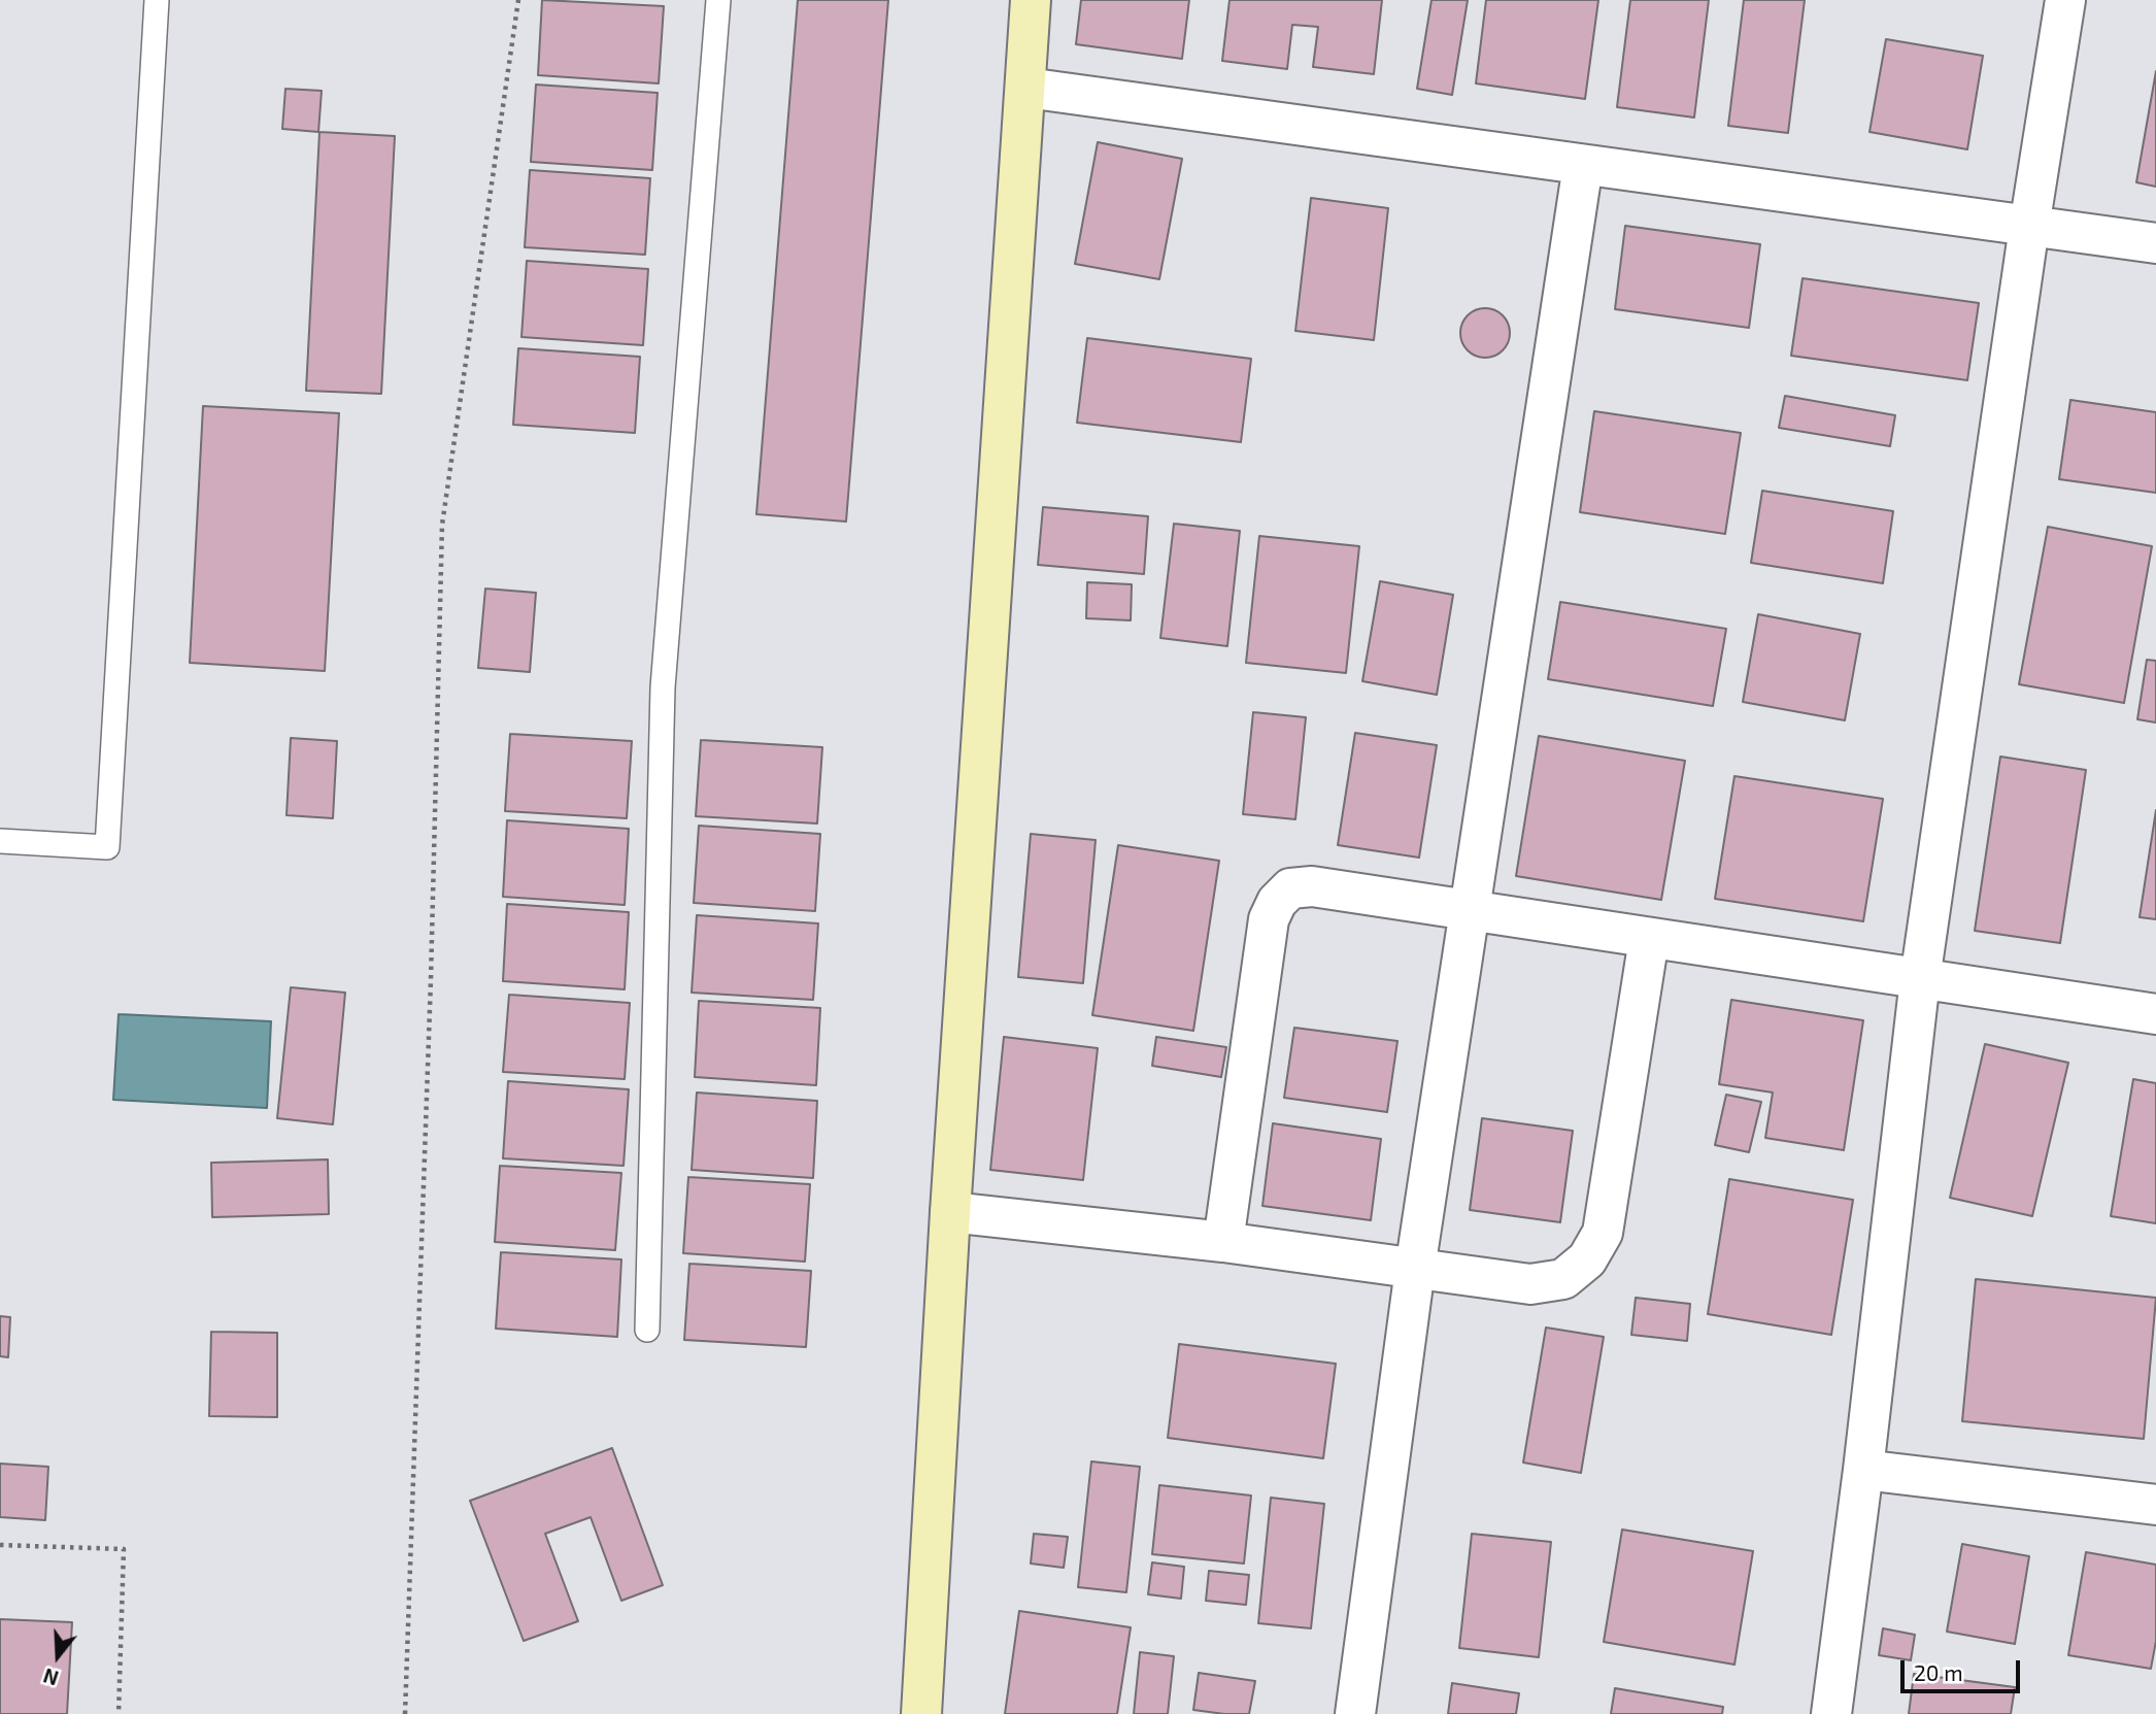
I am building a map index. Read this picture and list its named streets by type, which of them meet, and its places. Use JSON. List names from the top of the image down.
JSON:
{
  "scale_bar": "20 m",
  "north": "bottom"
}
